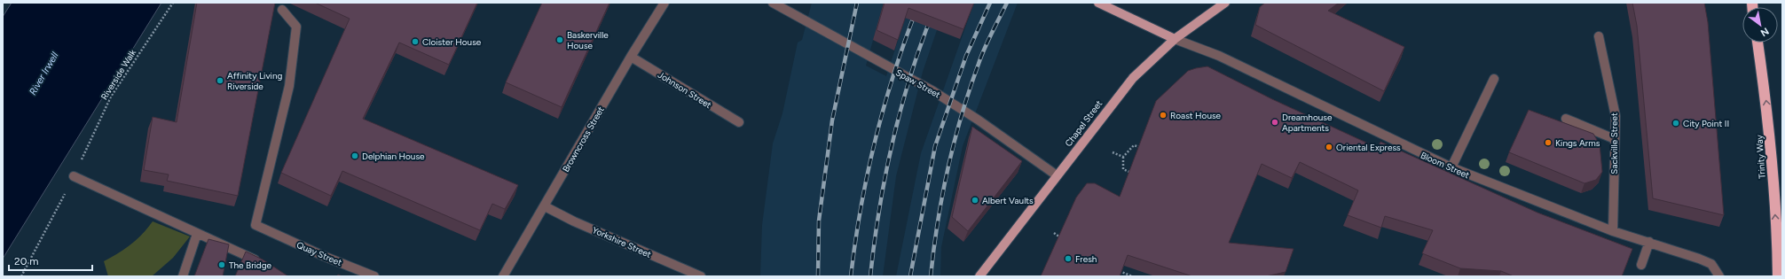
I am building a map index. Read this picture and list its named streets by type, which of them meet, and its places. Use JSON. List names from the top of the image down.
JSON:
{
  "streets": {
    "highway": ["Trinity Way"],
    "main road": ["Chapel Street"],
    "street": [
      "Spaw Street",
      "Johnson Street",
      "Browncross Street",
      "Sackville Street",
      "Bloom Street",
      "Yorkshire Street",
      "Quay Street"
    ],
    "path": ["Riverside Walk"]
  },
  "crossings": [
    ["Spaw Street", "Chapel Street"],
    ["Johnson Street", "Browncross Street"],
    ["Chapel Street", "Bloom Street"],
    ["Browncross Street", "Yorkshire Street"],
    ["Sackville Street", "Bloom Street"]
  ],
  "one_way": ["Trinity Way"],
  "water": ["River Irwell"],
  "places": [
    "Baskerville House",
    "Cloister House",
    "Affinity Living Riverside",
    "Roast House",
    "Dreamhouse Apartments",
    "City Point II",
    "Kings Arms",
    "Oriental Express",
    "Delphian House",
    "Albert Vaults",
    "Fresh",
    "The Bridge"
  ],
  "scale_bar": "20 m",
  "north": "bottom right"
}
